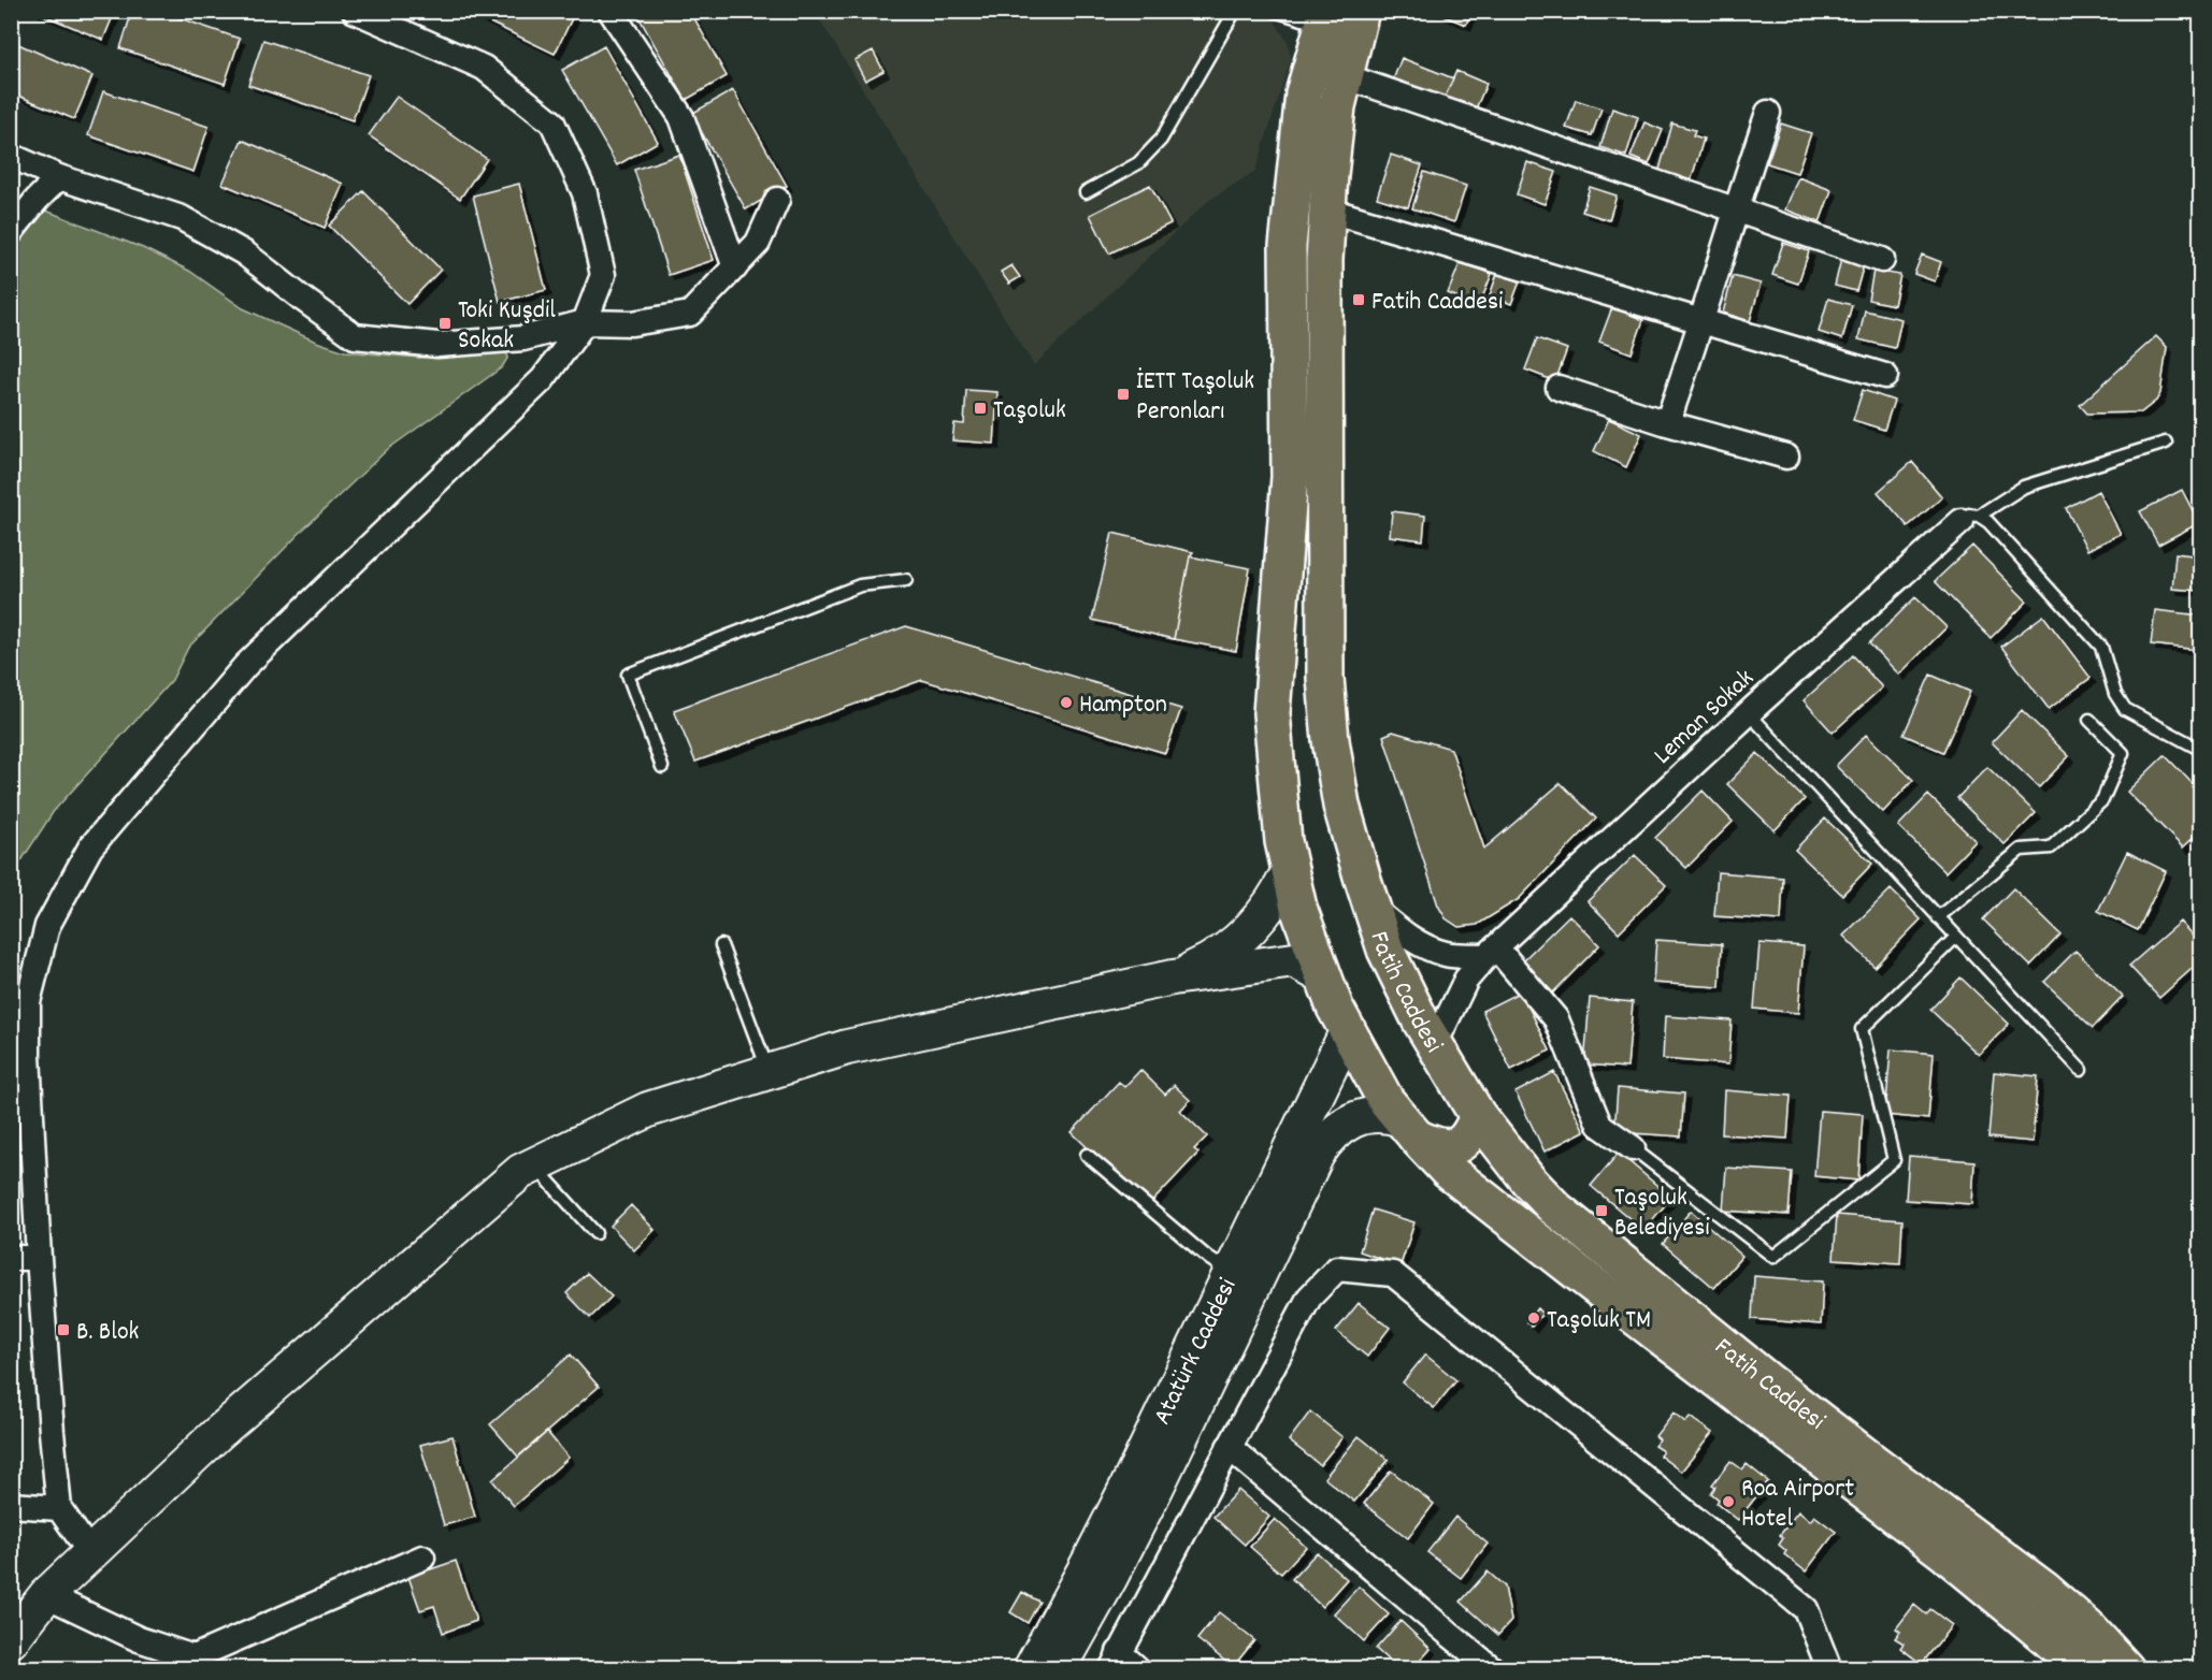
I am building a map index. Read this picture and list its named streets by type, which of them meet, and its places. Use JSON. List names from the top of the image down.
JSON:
{
  "streets": {
    "main road": ["Fatih Caddesi"],
    "street": ["Leman Sokak", "Atatürk Caddesi"]
  },
  "crossings": [
    ["Leman Sokak", "Fatih Caddesi"],
    ["Fatih Caddesi", "Atatürk Caddesi"]
  ],
  "places": {
    "transit": [
      "Fatih Caddesi",
      "Toki Kuşdil Sokak",
      "İETT Taşoluk Peronları",
      "Taşoluk",
      "Taşoluk Belediyesi",
      "B. Blok"
    ],
    "other": ["Hampton", "Taşoluk TM", "Roa Airport Hotel"]
  }
}
